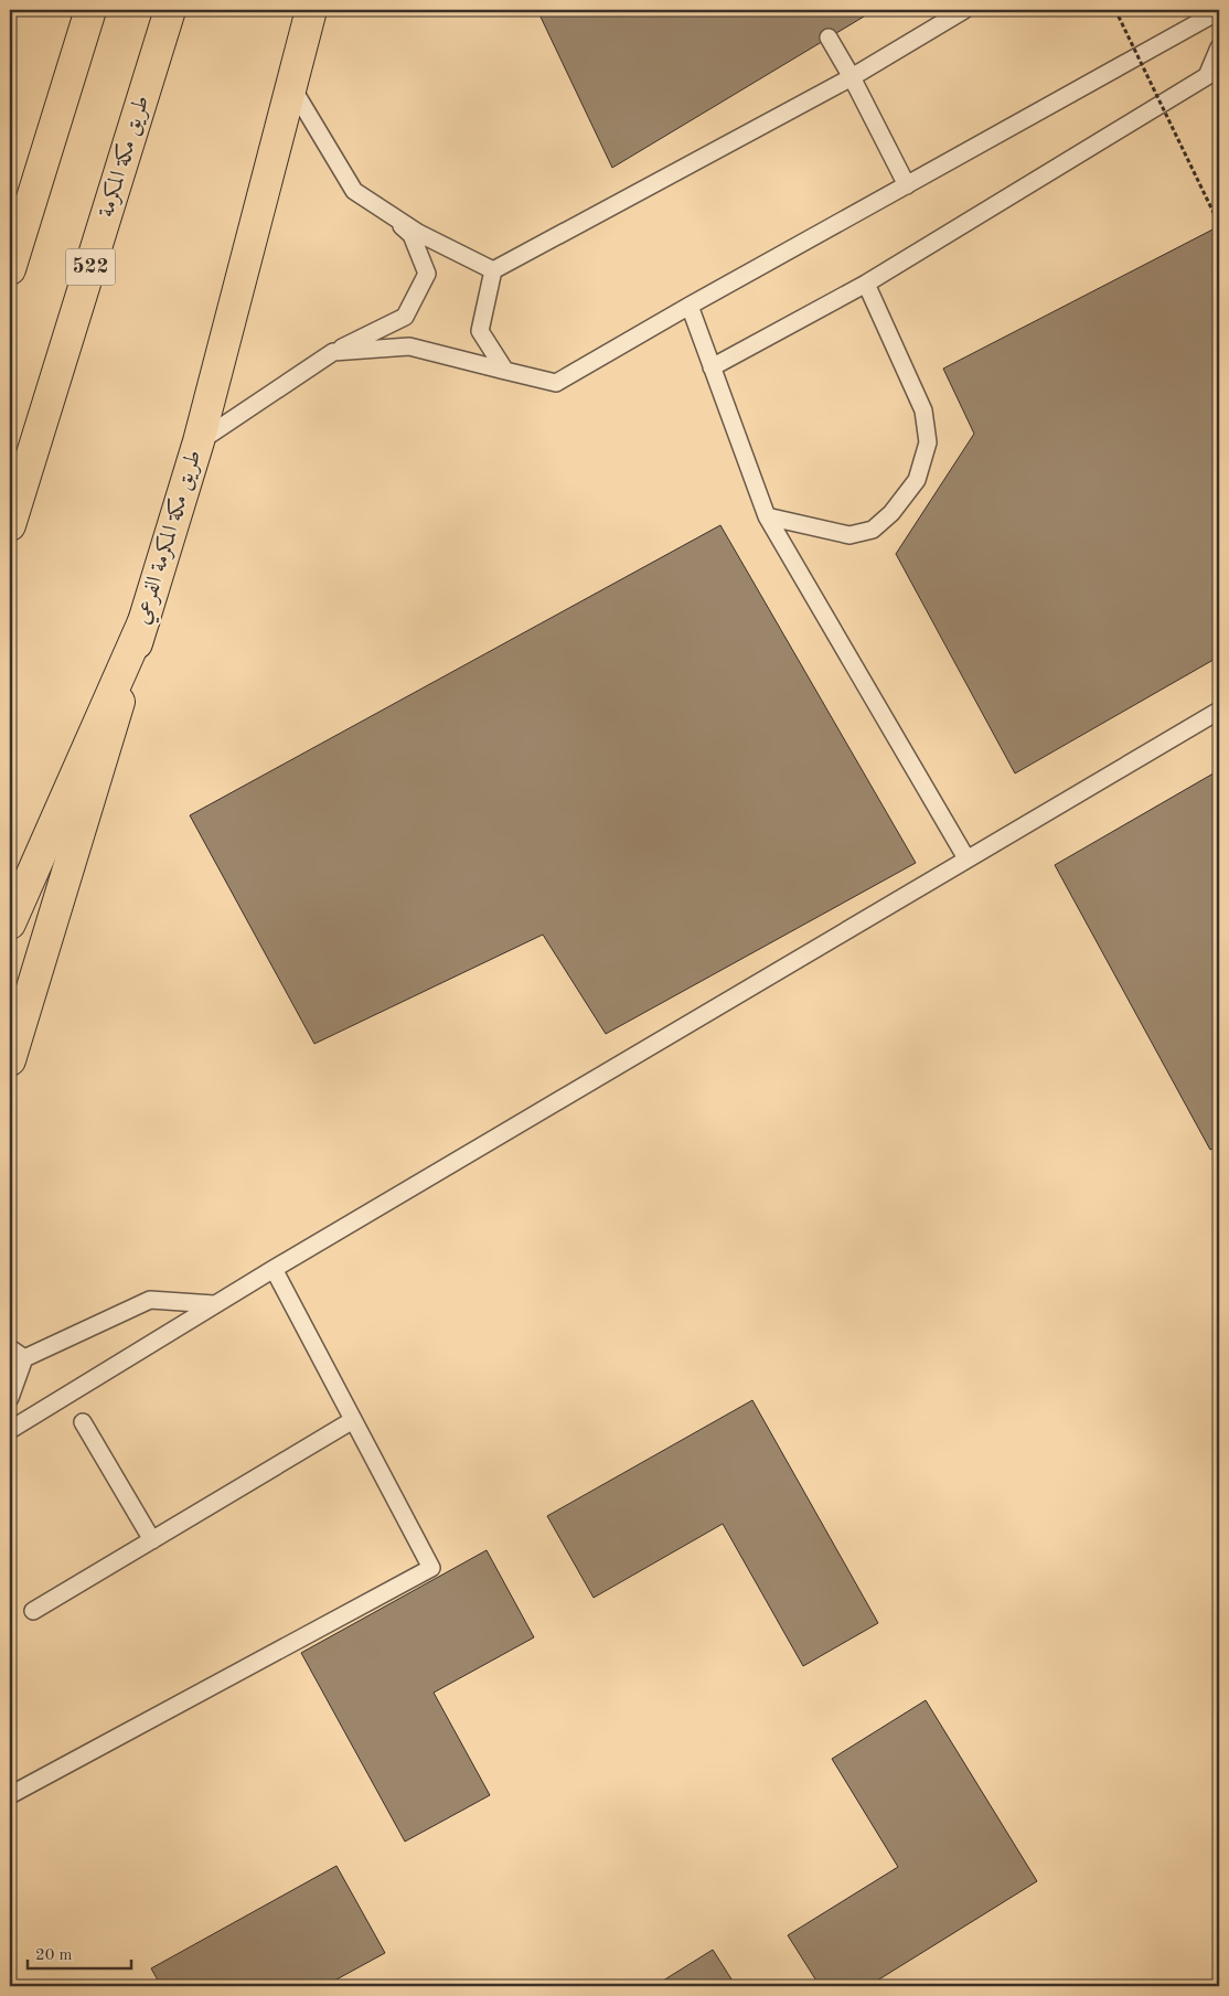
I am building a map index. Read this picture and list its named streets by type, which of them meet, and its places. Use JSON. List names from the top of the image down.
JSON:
{
  "streets": {
    "main road": ["طريق مكة المكرمة", "522", "طريق مكة المكرمة الفرعي"]
  },
  "scale_bar": "20 m"
}
